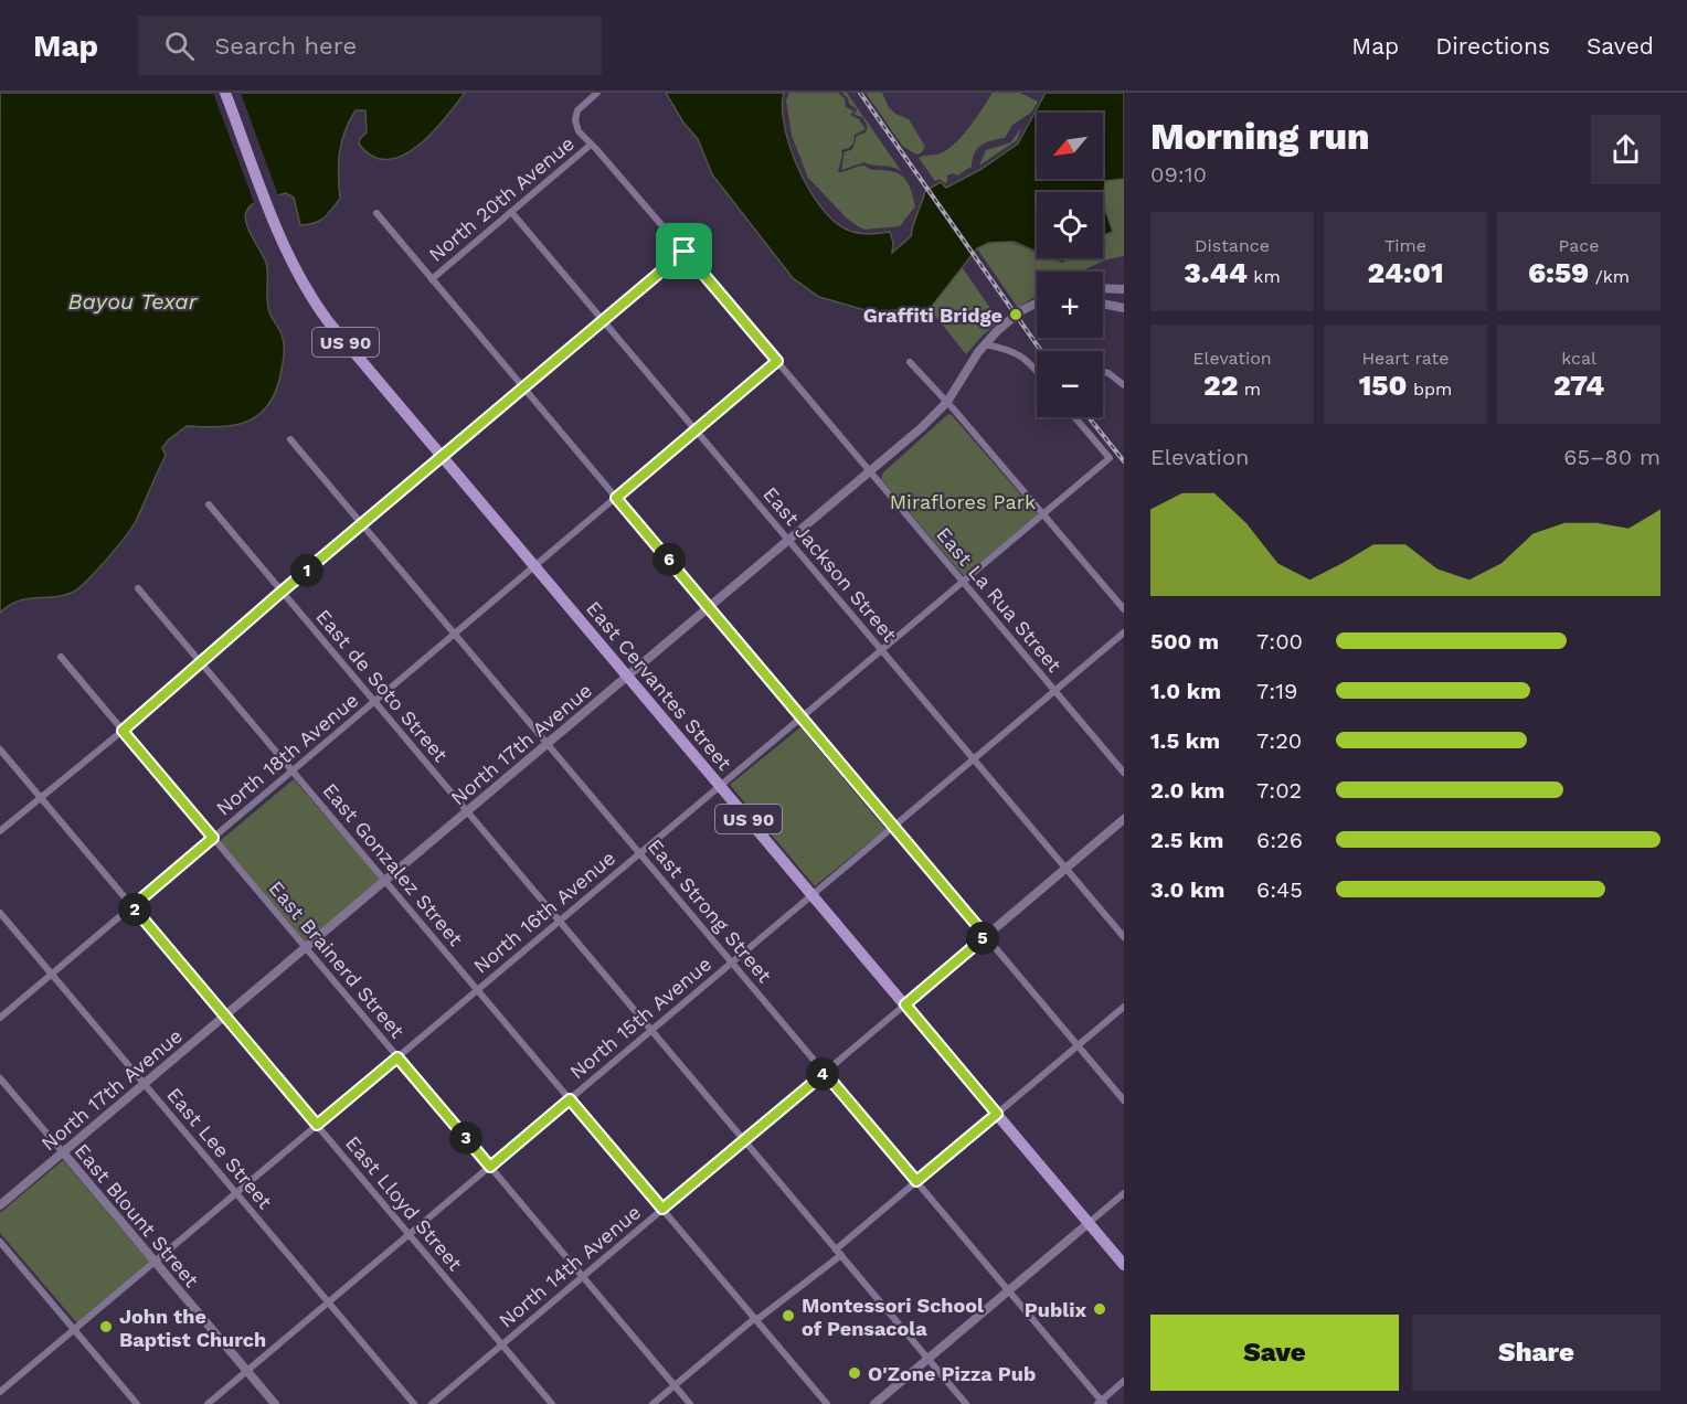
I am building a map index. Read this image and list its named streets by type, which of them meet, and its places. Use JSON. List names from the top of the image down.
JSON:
{
  "streets": {
    "main road": ["US 90", "East Cervantes Street"],
    "street": [
      "North 20th Avenue",
      "East Jackson Street",
      "East La Rua Street",
      "East de Soto Street",
      "North 17th Avenue",
      "North 18th Avenue",
      "East Gonzalez Street",
      "East Strong Street",
      "North 16th Avenue",
      "East Brainerd Street",
      "North 15th Avenue",
      "East Lee Street",
      "East Lloyd Street",
      "East Blount Street",
      "North 14th Avenue"
    ]
  },
  "crossings": [
    ["North 20th Avenue", "East Jackson Street"],
    ["North 20th Avenue", "East La Rua Street"],
    ["East Jackson Street", "North 17th Avenue"],
    ["East Jackson Street", "North 18th Avenue"],
    ["East Jackson Street", "North 16th Avenue"],
    ["East Jackson Street", "North 15th Avenue"],
    ["East Jackson Street", "North 14th Avenue"],
    ["East La Rua Street", "North 17th Avenue"],
    ["East La Rua Street", "North 18th Avenue"],
    ["East La Rua Street", "North 16th Avenue"],
    ["East La Rua Street", "North 15th Avenue"],
    ["East de Soto Street", "North 17th Avenue"],
    ["East de Soto Street", "North 18th Avenue"],
    ["East de Soto Street", "North 16th Avenue"],
    ["East de Soto Street", "North 15th Avenue"],
    ["East de Soto Street", "North 14th Avenue"],
    ["East Cervantes Street", "North 17th Avenue"],
    ["East Cervantes Street", "North 18th Avenue"],
    ["East Cervantes Street", "North 16th Avenue"],
    ["East Cervantes Street", "North 15th Avenue"],
    ["East Cervantes Street", "North 14th Avenue"],
    ["North 17th Avenue", "East Gonzalez Street"],
    ["North 17th Avenue", "East Strong Street"],
    ["North 17th Avenue", "East Brainerd Street"],
    ["North 17th Avenue", "East Lee Street"],
    ["North 17th Avenue", "East Lloyd Street"],
    ["North 17th Avenue", "East Blount Street"],
    ["North 18th Avenue", "East Gonzalez Street"],
    ["North 18th Avenue", "East Strong Street"],
    ["North 18th Avenue", "East Brainerd Street"],
    ["North 18th Avenue", "East Lee Street"],
    ["North 18th Avenue", "East Lloyd Street"],
    ["East Gonzalez Street", "North 16th Avenue"],
    ["East Gonzalez Street", "North 15th Avenue"],
    ["East Gonzalez Street", "North 14th Avenue"],
    ["East Strong Street", "North 16th Avenue"],
    ["East Strong Street", "North 15th Avenue"],
    ["East Strong Street", "North 14th Avenue"],
    ["North 16th Avenue", "East Brainerd Street"],
    ["North 16th Avenue", "East Lee Street"],
    ["North 16th Avenue", "East Lloyd Street"],
    ["North 16th Avenue", "East Blount Street"],
    ["East Brainerd Street", "North 15th Avenue"],
    ["East Brainerd Street", "North 14th Avenue"],
    ["North 15th Avenue", "East Lee Street"],
    ["North 15th Avenue", "East Lloyd Street"],
    ["North 15th Avenue", "East Blount Street"],
    ["East Lloyd Street", "North 14th Avenue"]
  ],
  "water": ["Bayou Texar"],
  "parks": ["Miraflores Park"],
  "places": [
    "Graffiti Bridge",
    "Publix",
    "Montessori School of Pensacola",
    "John the Baptist Church",
    "O'Zone Pizza Pub"
  ],
  "north": "bottom left",
  "page": {
    "header": "Map",
    "search": "Search here",
    "nav": ["Map", "Directions", "Saved"],
    "heading": ["Morning run", "09:10"],
    "map_buttons": ["+", "−"],
    "stats": [
      ["Distance", "3.44 km"],
      ["Time", "24:01"],
      ["Pace", "6:59 /km"],
      ["Elevation", "22 m"],
      ["Heart rate", "150 bpm"],
      ["kcal", "274"]
    ],
    "chart": ["Elevation", "65–80 m"],
    "pins": [
      "6",
      "1",
      "2",
      "5",
      "4",
      "3"
    ],
    "list": [
      {
        "name": "500 m",
        "note": "7:00"
      },
      {
        "name": "1.0 km",
        "note": "7:19"
      },
      {
        "name": "1.5 km",
        "note": "7:20"
      },
      {
        "name": "2.0 km",
        "note": "7:02"
      },
      {
        "name": "2.5 km",
        "note": "6:26"
      },
      {
        "name": "3.0 km",
        "note": "6:45"
      }
    ],
    "buttons": ["Save", "Share"]
  }
}
